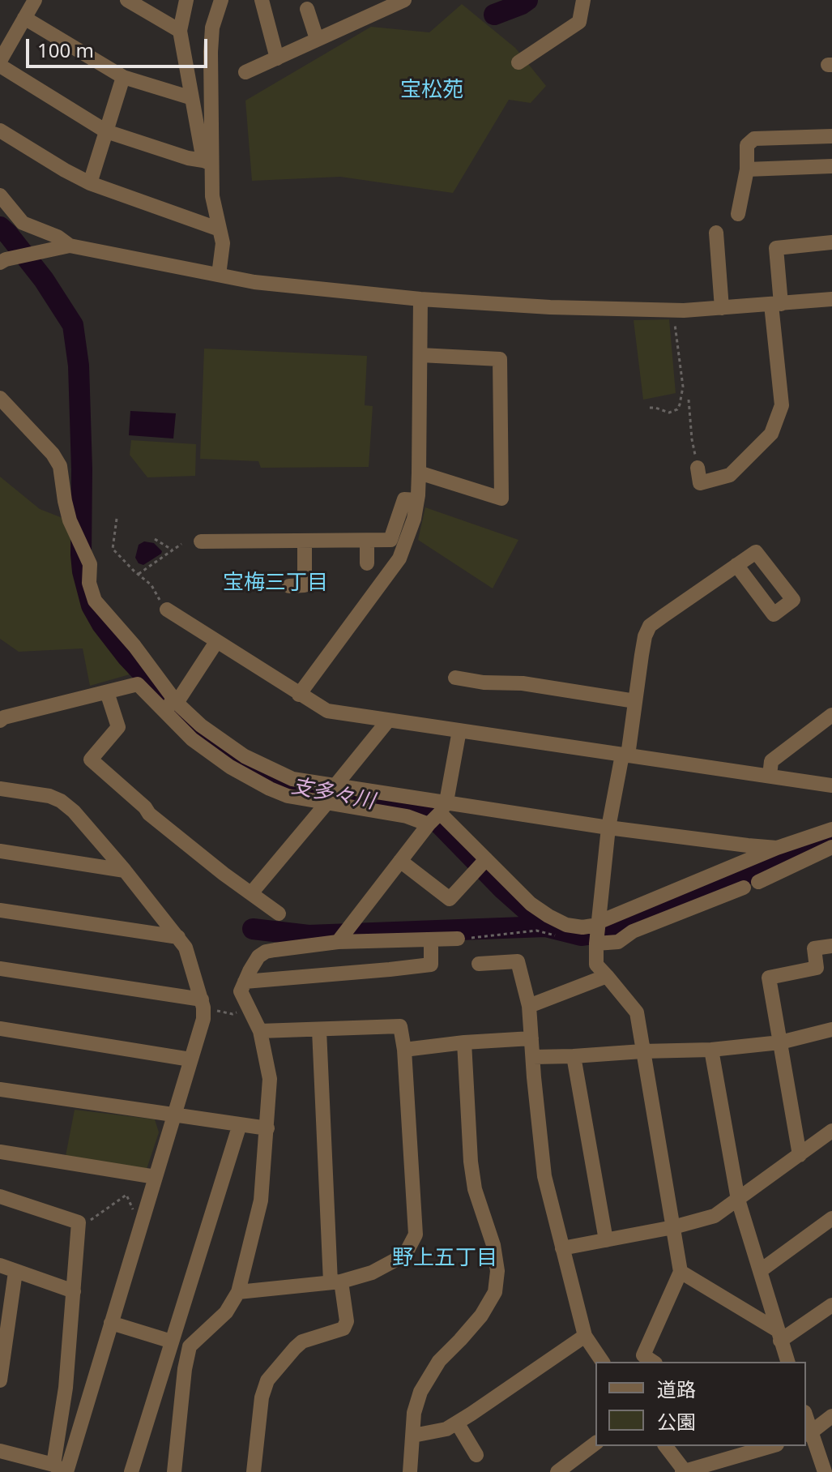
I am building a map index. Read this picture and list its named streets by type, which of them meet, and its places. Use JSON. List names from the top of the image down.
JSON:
{
  "districts": ["宝松苑", "宝梅三丁目", "野上五丁目"],
  "water": ["支多々川"],
  "legend": ["道路", "公園"],
  "scale_bar": "100 m"
}
